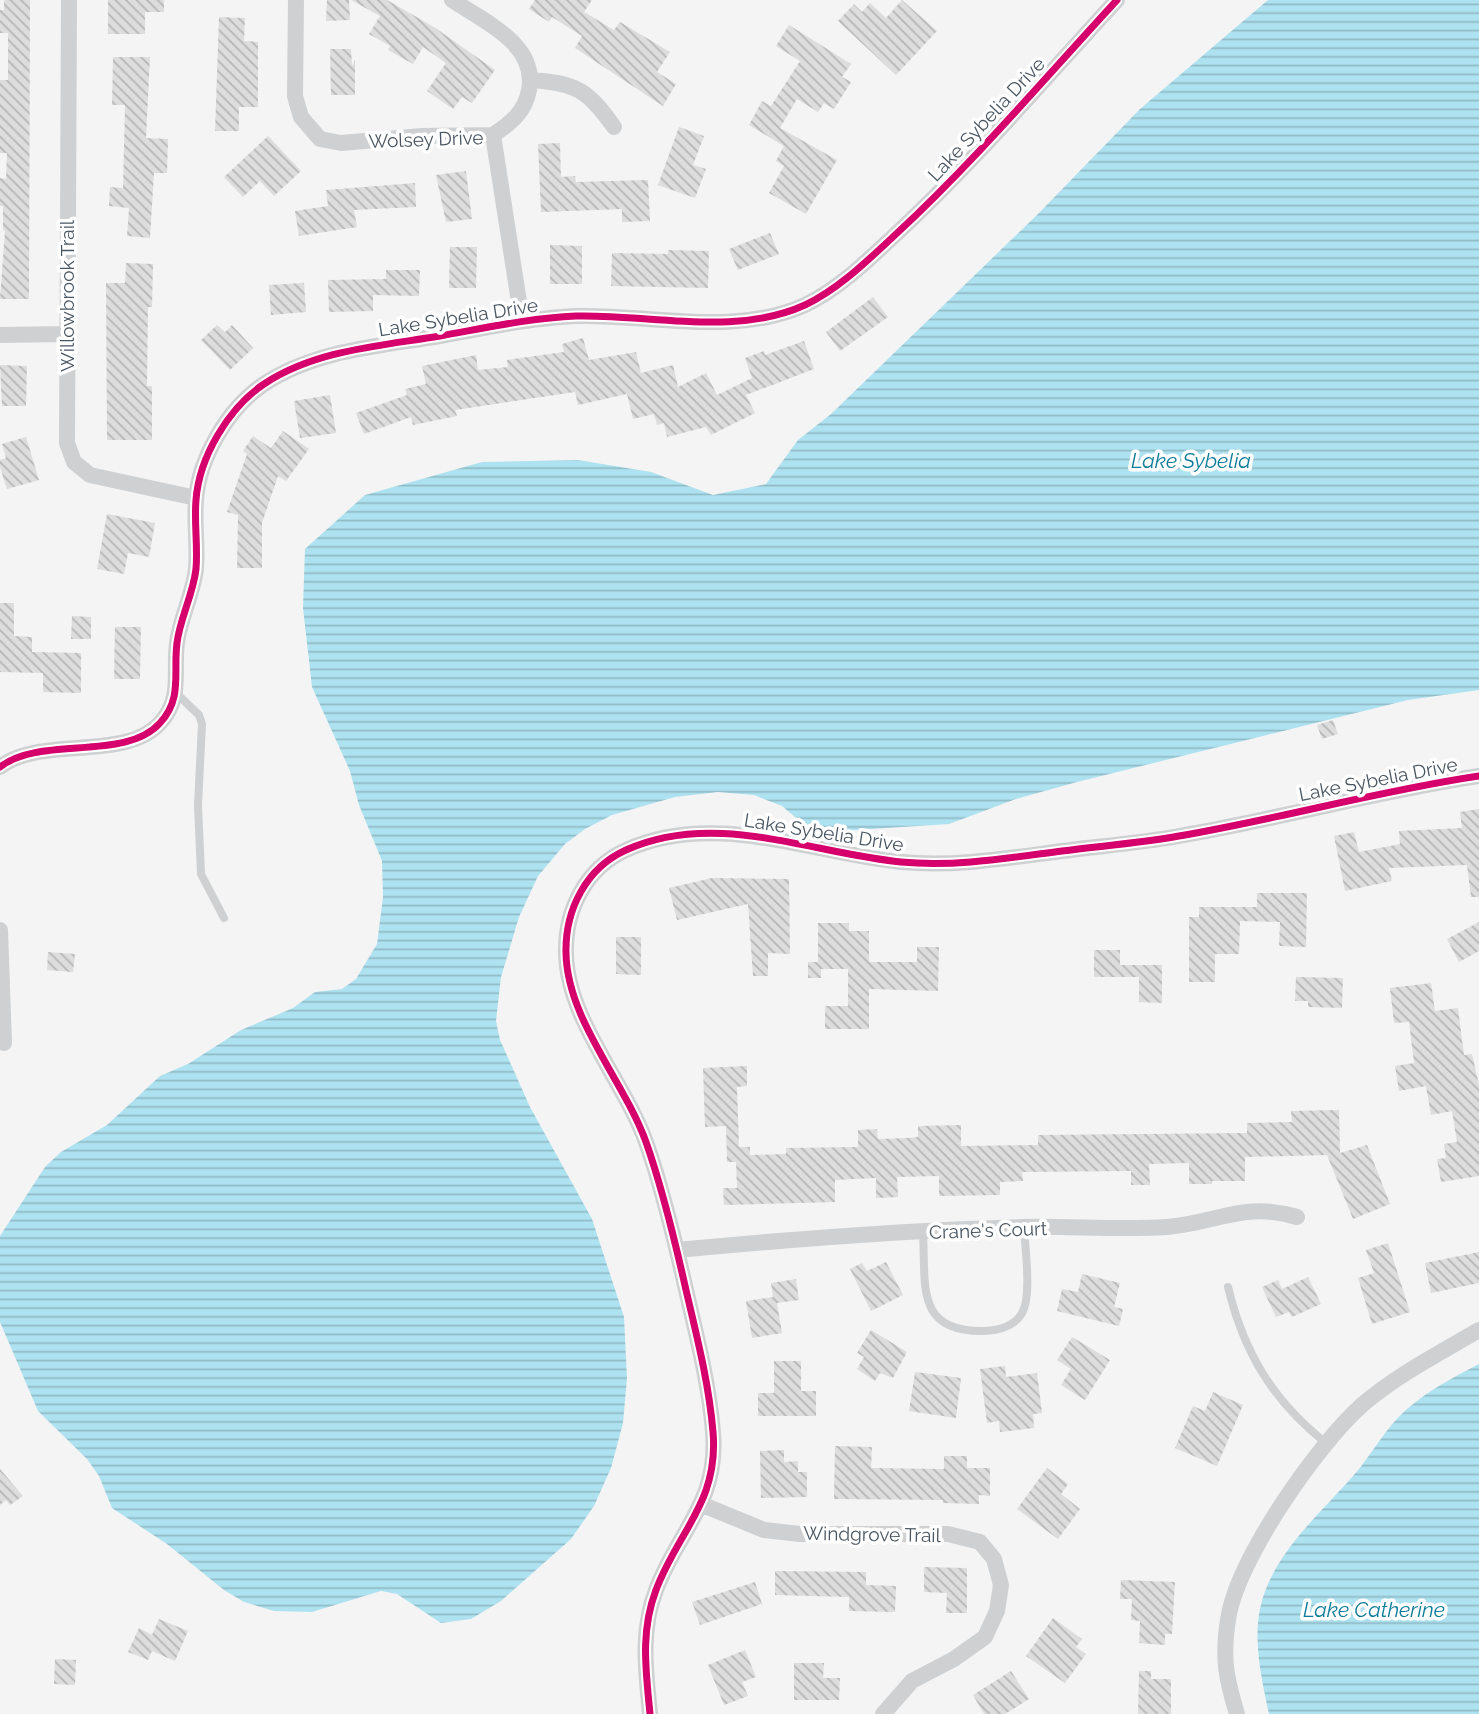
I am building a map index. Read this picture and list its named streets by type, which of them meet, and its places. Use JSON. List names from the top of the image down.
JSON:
{
  "streets": {
    "street": [
      "Lake Sybelia Drive",
      "Wolsey Drive",
      "Willowbrook Trail",
      "Crane's Court",
      "Windgrove Trail"
    ]
  },
  "crossings": [
    ["Lake Sybelia Drive", "Wolsey Drive"],
    ["Lake Sybelia Drive", "Willowbrook Trail"],
    ["Lake Sybelia Drive", "Crane's Court"],
    ["Lake Sybelia Drive", "Windgrove Trail"]
  ],
  "water": ["Lake Sybelia", "Lake Catherine"]
}
